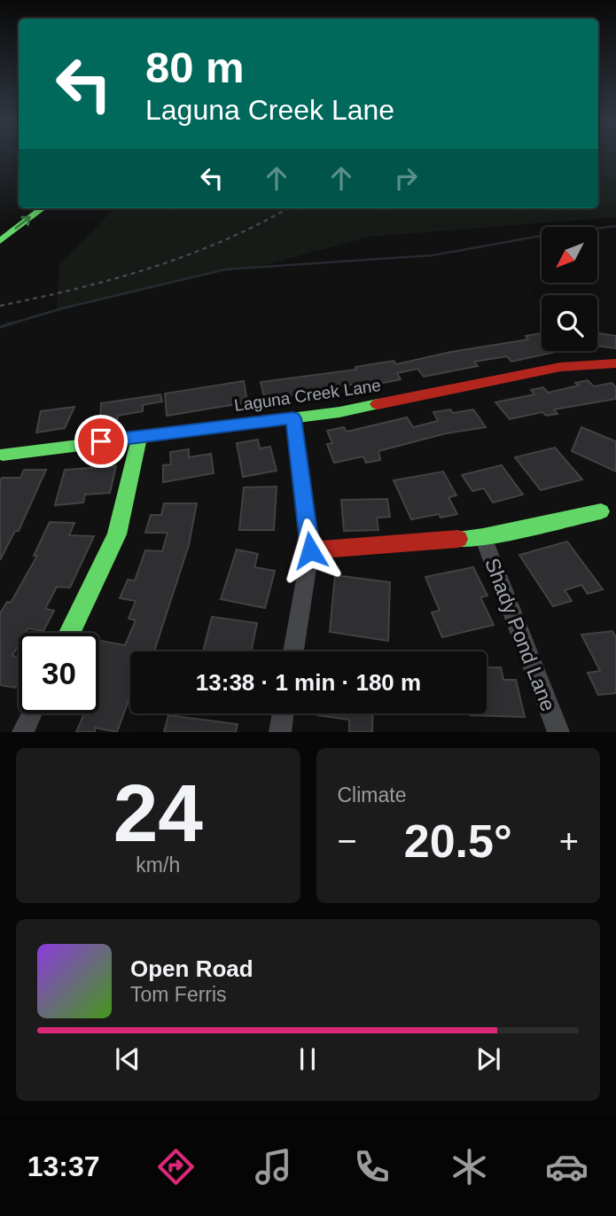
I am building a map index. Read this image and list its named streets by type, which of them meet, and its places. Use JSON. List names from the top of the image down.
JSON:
{
  "streets": {
    "main road": ["Laguna Creek Lane"],
    "street": ["Shady Pond Lane"]
  },
  "north": "bottom left",
  "page": {
    "turn": ["80 m", "Laguna Creek Lane"],
    "limit": "30",
    "trip": "13:38 · 1 min · 180 m",
    "tile": [
      ["24", "km/h"],
      "Climate"
    ],
    "heat": ["−", "20.5°", "+"],
    "song": ["Open Road", "Tom Ferris"],
    "tabs": "13:37"
  }
}
